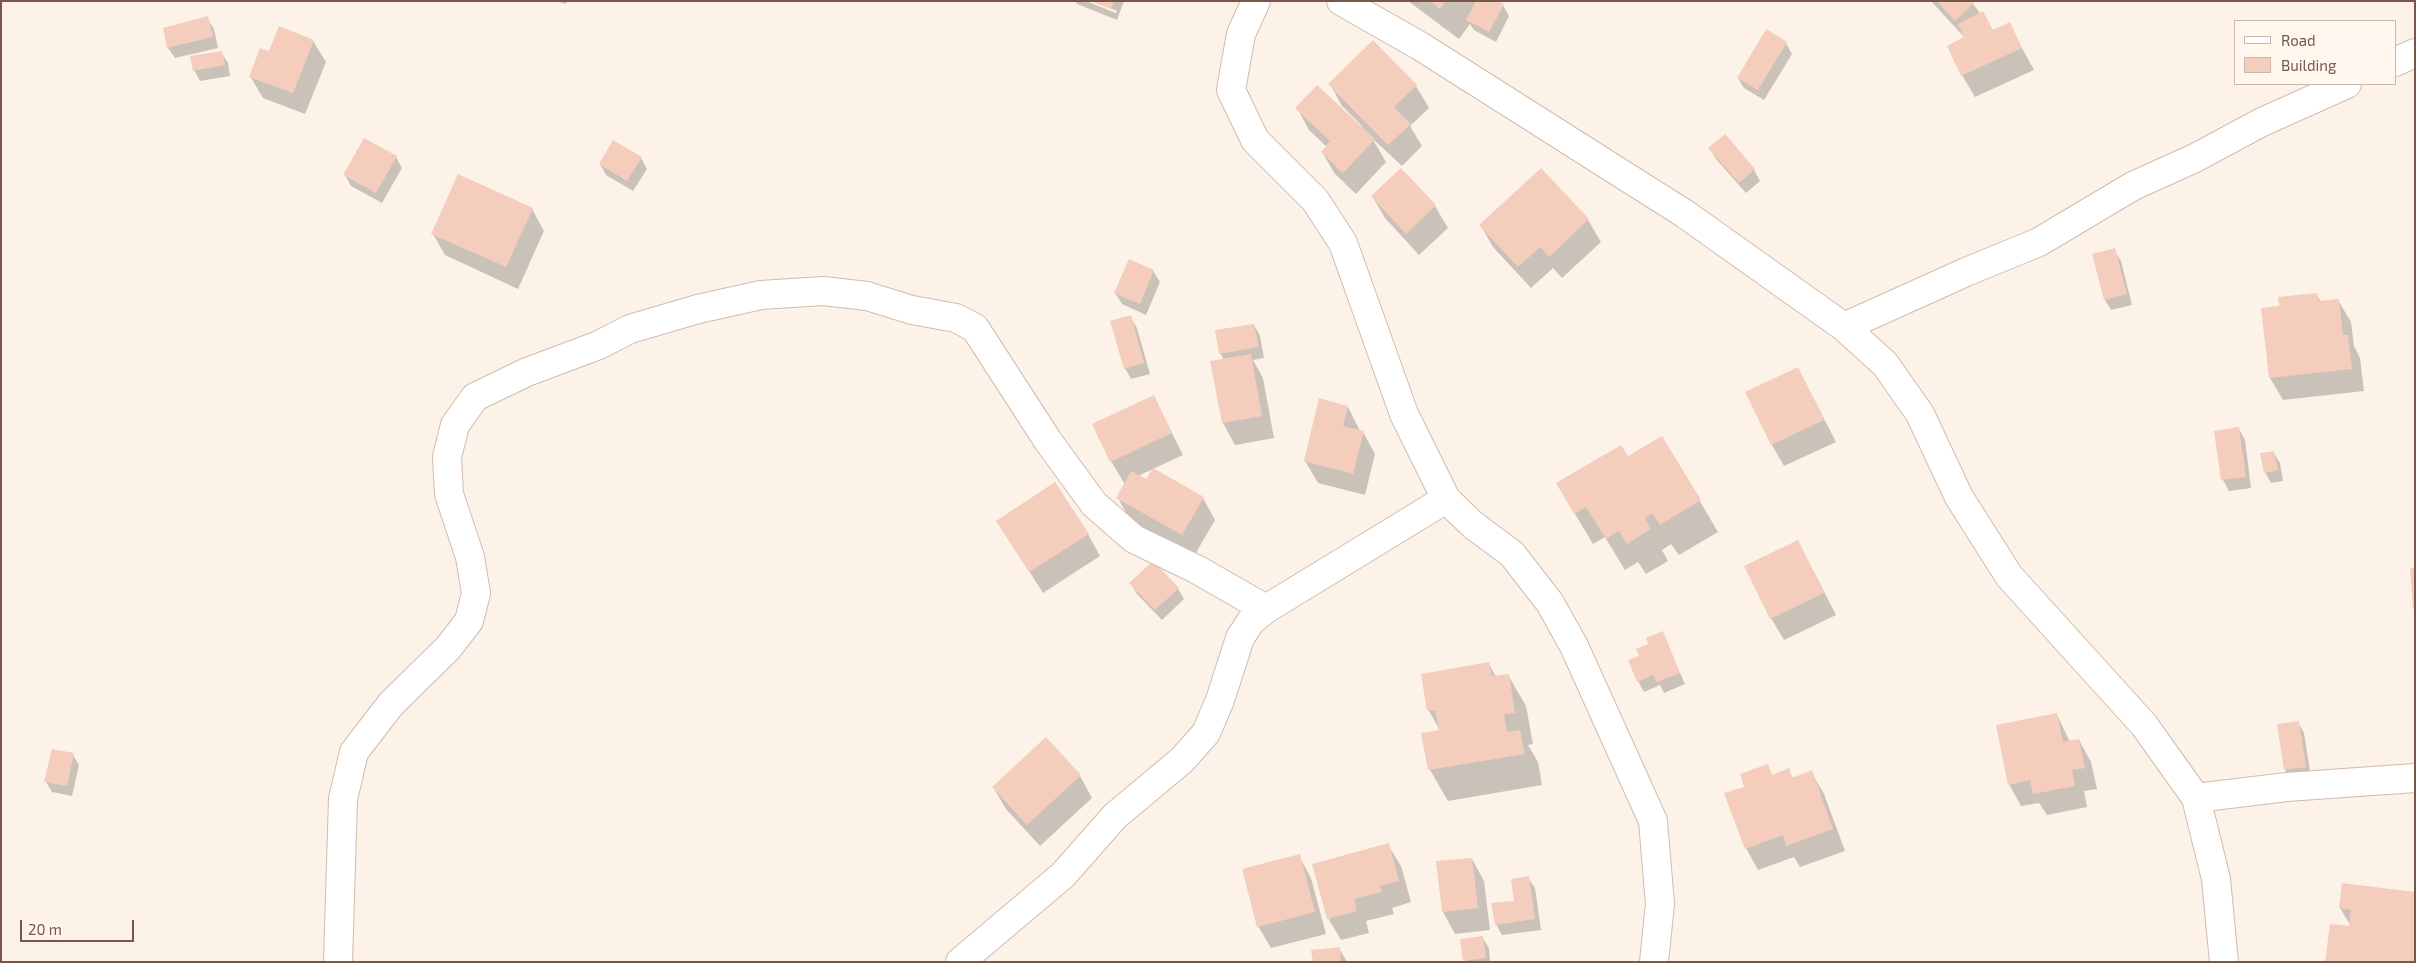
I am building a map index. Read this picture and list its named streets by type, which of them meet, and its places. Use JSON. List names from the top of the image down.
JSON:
{
  "legend": ["Road", "Building"],
  "scale_bar": "20 m"
}
